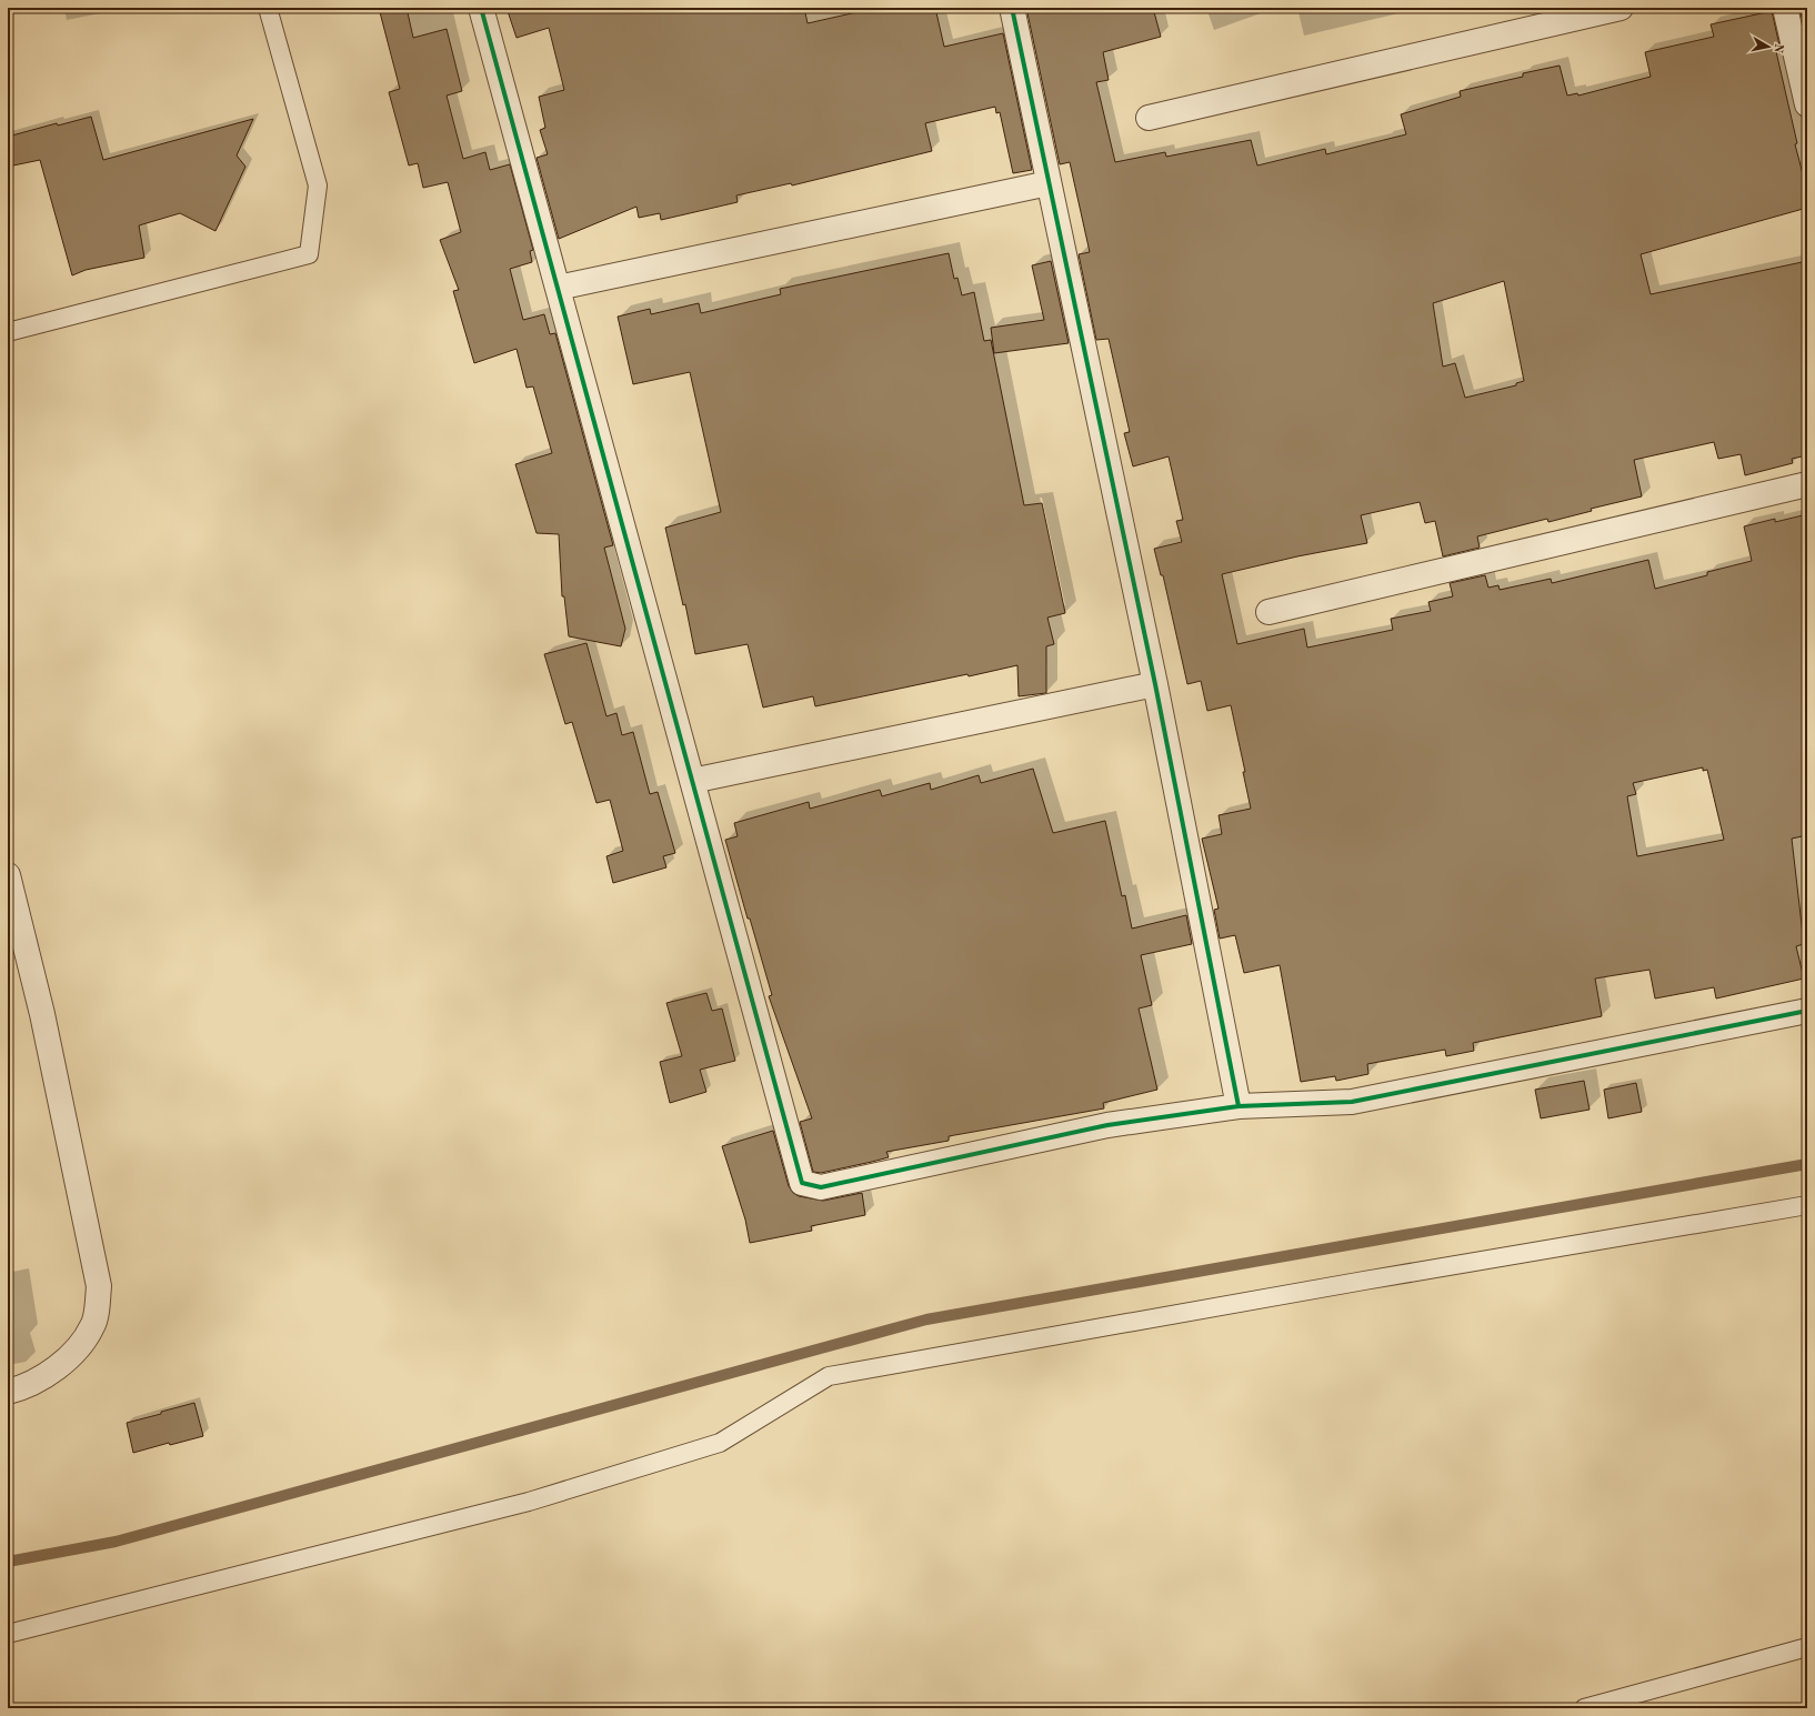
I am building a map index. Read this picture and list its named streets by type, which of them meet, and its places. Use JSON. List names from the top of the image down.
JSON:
{
  "north": "right"
}
